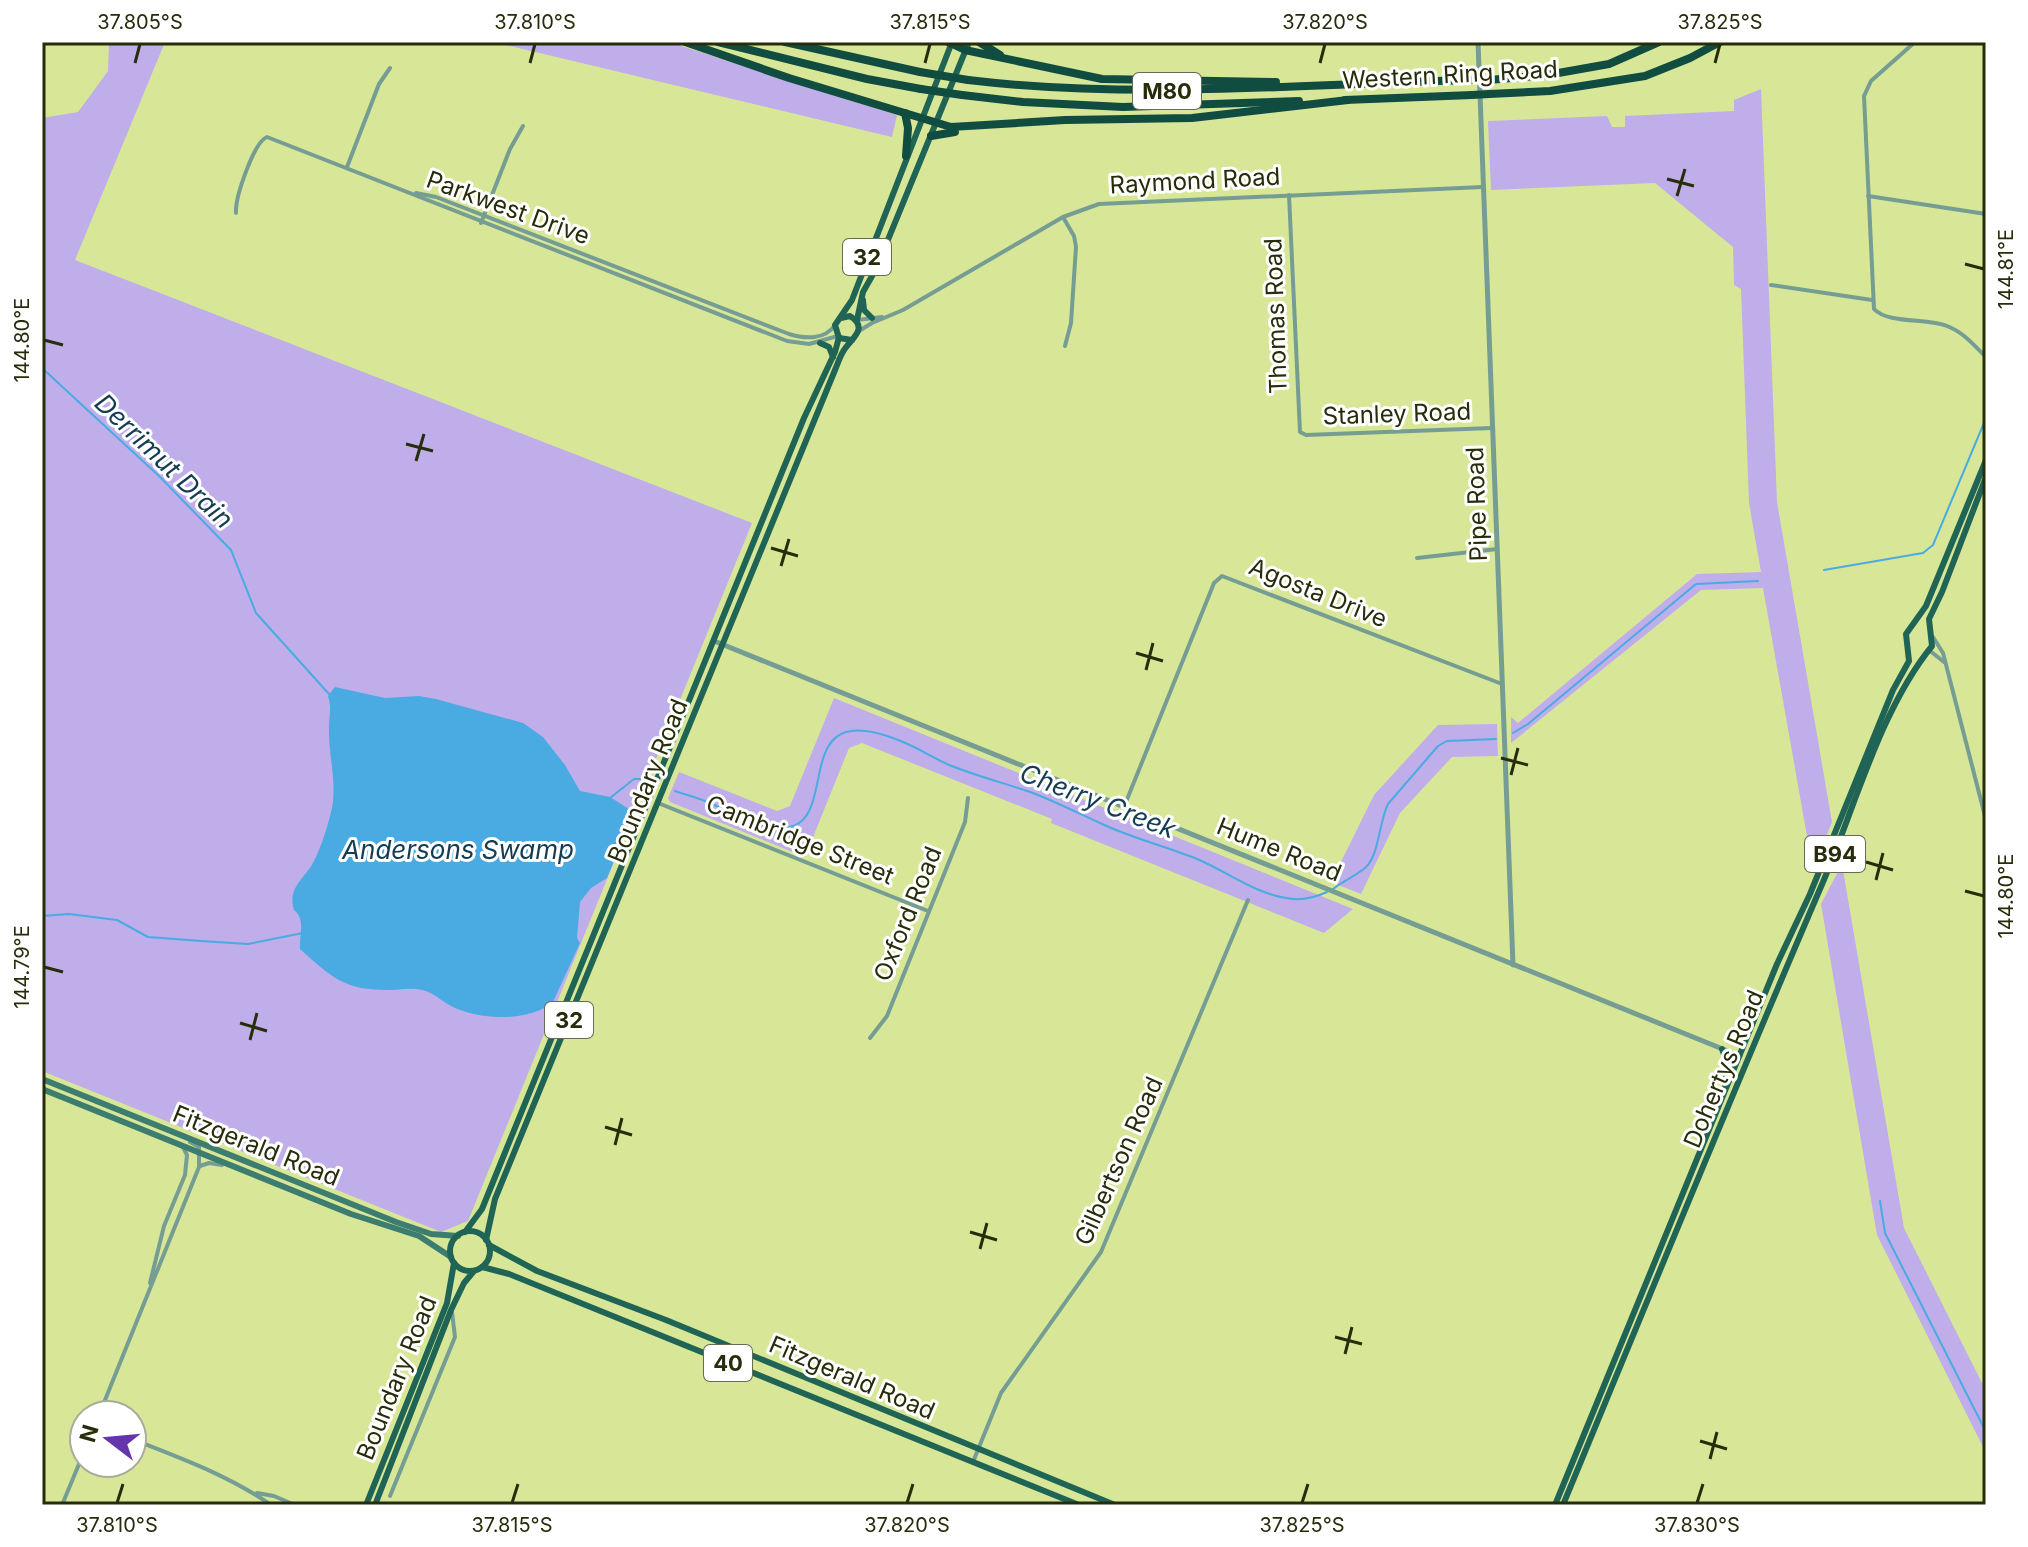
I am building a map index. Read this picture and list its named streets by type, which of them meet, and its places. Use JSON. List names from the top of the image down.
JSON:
{
  "streets": {
    "highway": ["Western Ring Road", "M80"],
    "main road": [
      "32",
      "Boundary Road",
      "B94",
      "Dohertys Road",
      "Fitzgerald Road",
      "40"
    ],
    "street": [
      "Raymond Road",
      "Parkwest Drive",
      "Thomas Road",
      "Stanley Road",
      "Pipe Road",
      "Agosta Drive",
      "Cambridge Street",
      "Hume Road",
      "Oxford Road",
      "Gilbertson Road"
    ]
  },
  "crossings": [
    ["Raymond Road", "Parkwest Drive"],
    ["Raymond Road", "32"],
    ["Raymond Road", "Thomas Road"],
    ["Raymond Road", "Pipe Road"],
    ["Raymond Road", "Boundary Road"],
    ["Parkwest Drive", "32"],
    ["Parkwest Drive", "Boundary Road"],
    ["32", "Boundary Road"],
    ["Thomas Road", "Stanley Road"],
    ["Stanley Road", "Pipe Road"],
    ["Pipe Road", "Agosta Drive"],
    ["Pipe Road", "Hume Road"],
    ["Agosta Drive", "Hume Road"],
    ["Boundary Road", "Cambridge Street"],
    ["Boundary Road", "Hume Road"],
    ["Boundary Road", "Fitzgerald Road"],
    ["Boundary Road", "40"],
    ["Cambridge Street", "Oxford Road"],
    ["Hume Road", "Dohertys Road"],
    ["B94", "Dohertys Road"],
    ["Fitzgerald Road", "Gilbertson Road"],
    ["Fitzgerald Road", "40"]
  ],
  "water": ["Derrimut Drain", "Cherry Creek", "Andersons Swamp"],
  "north": "left",
  "coordinates": [
    "37.805°S",
    "37.810°S",
    "37.815°S",
    "37.820°S",
    "37.825°S",
    "144.81°E",
    "144.80°E",
    "144.79°E",
    "37.830°S"
  ]
}
